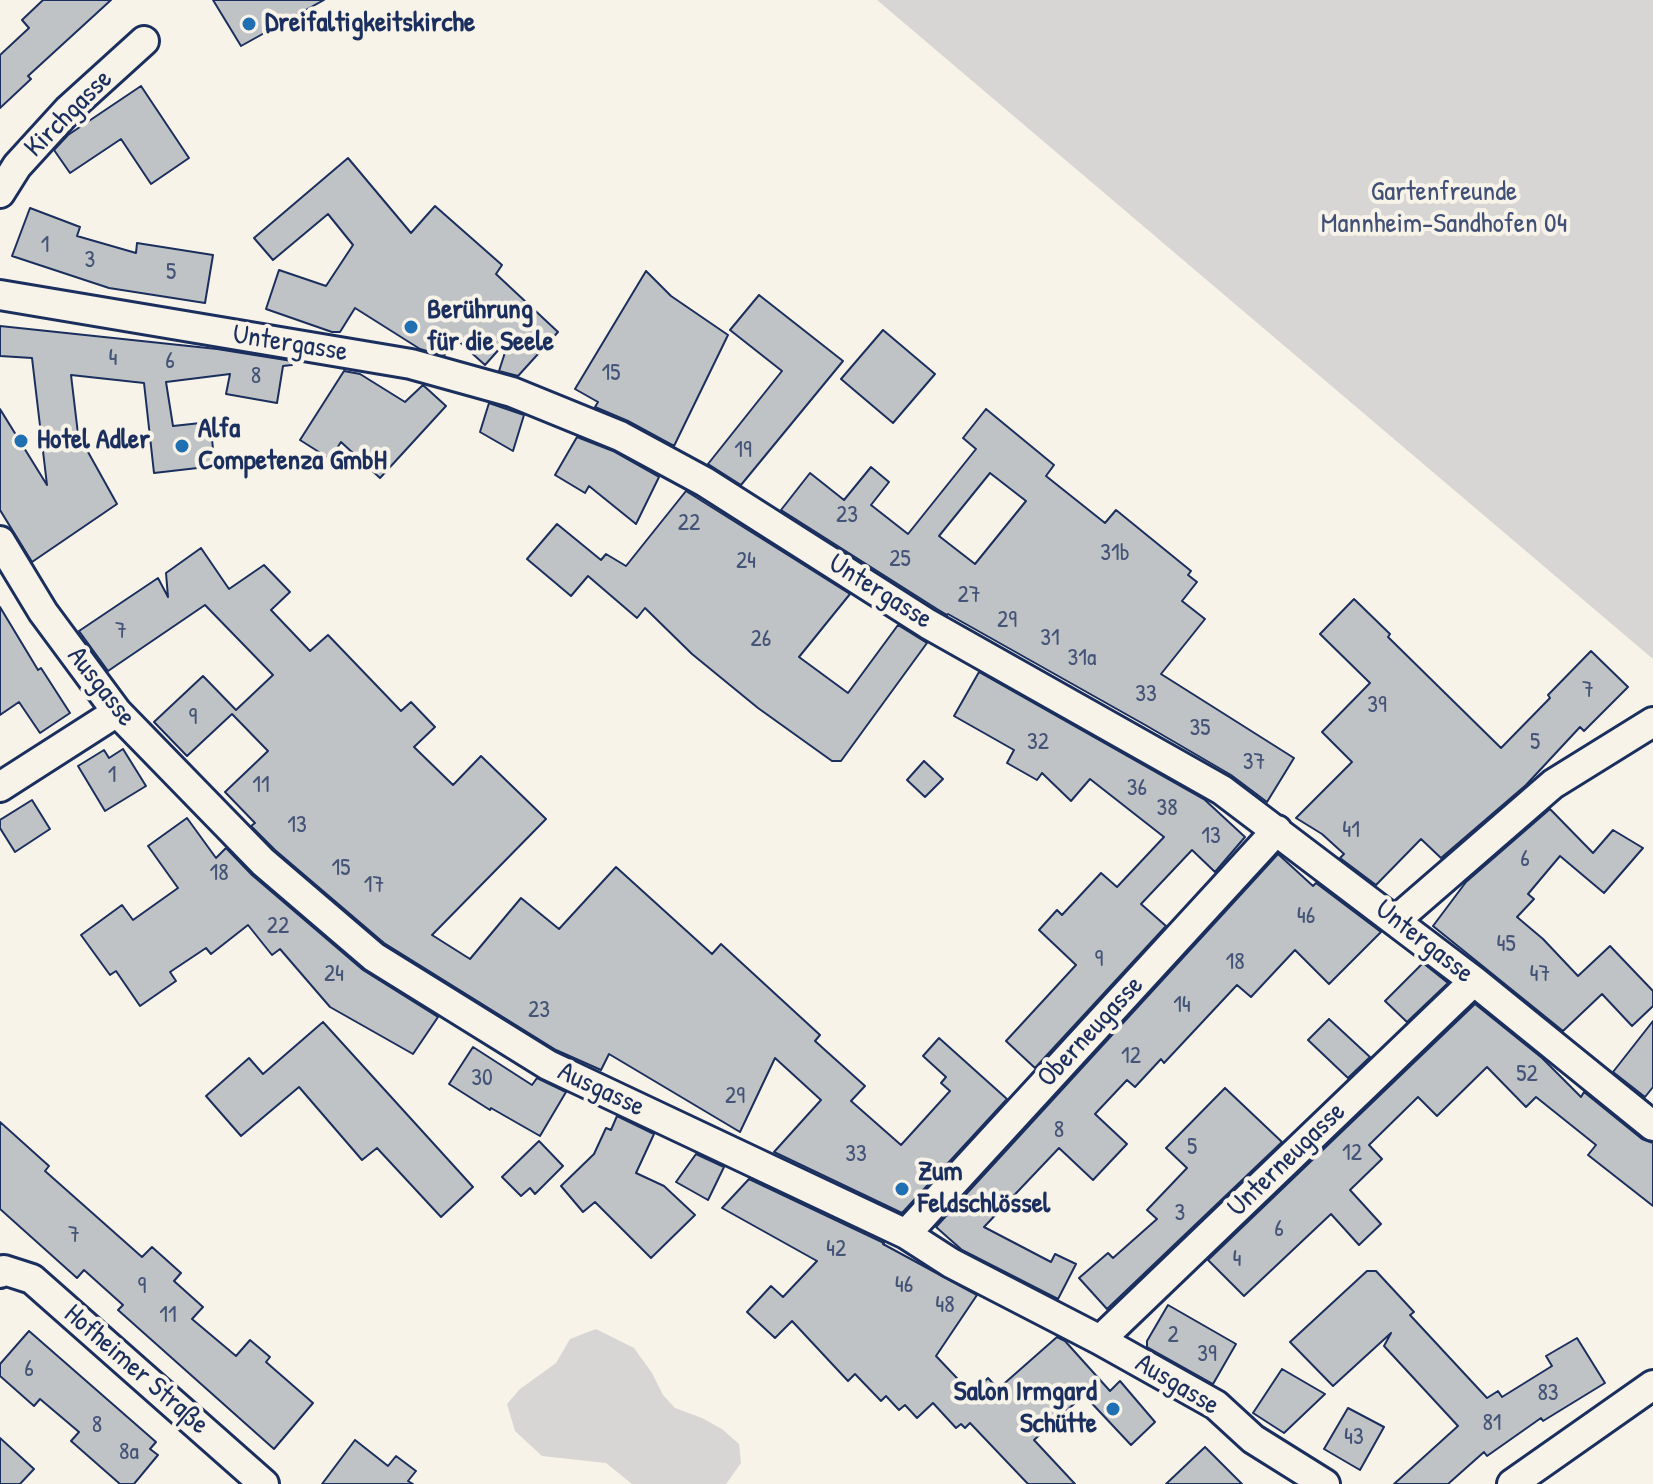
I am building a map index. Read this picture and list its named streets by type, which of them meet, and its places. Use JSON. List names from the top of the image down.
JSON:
{
  "streets": {
    "street": [
      "Kirchgasse",
      "Untergasse",
      "Ausgasse",
      "Oberneugasse",
      "Unterneugasse",
      "Hofheimer Straße"
    ]
  },
  "crossings": [
    ["Untergasse", "Oberneugasse"],
    ["Untergasse", "Unterneugasse"],
    ["Ausgasse", "Oberneugasse"],
    ["Ausgasse", "Unterneugasse"]
  ],
  "parks": ["Gartenfreunde Mannheim-Sandhofen 04"],
  "places": [
    "Dreifaltigkeitskirche",
    "Berührung für die Seele",
    "Hotel Adler",
    "Alfa Competenza GmbH",
    "Zum Feldschlössel",
    "Salon Irmgard Schütte"
  ],
  "house_numbers": [
    "1",
    "3",
    "5",
    "4",
    "6",
    "15",
    "8",
    "19",
    "23",
    "22",
    "31b",
    "25",
    "24",
    "27",
    "29",
    "7",
    "31",
    "26",
    "31a",
    "7",
    "33",
    "39",
    "9",
    "35",
    "32",
    "5",
    "37",
    "1",
    "11",
    "36",
    "38",
    "13",
    "41",
    "13",
    "6",
    "15",
    "18",
    "17",
    "46",
    "22",
    "45",
    "9",
    "18",
    "24",
    "47",
    "14",
    "23",
    "12",
    "52",
    "30",
    "29",
    "8",
    "5",
    "12",
    "33",
    "3",
    "6",
    "7",
    "42",
    "4",
    "46",
    "9",
    "48",
    "11",
    "2",
    "39",
    "6",
    "83",
    "81",
    "8",
    "43",
    "8a"
  ]
}
